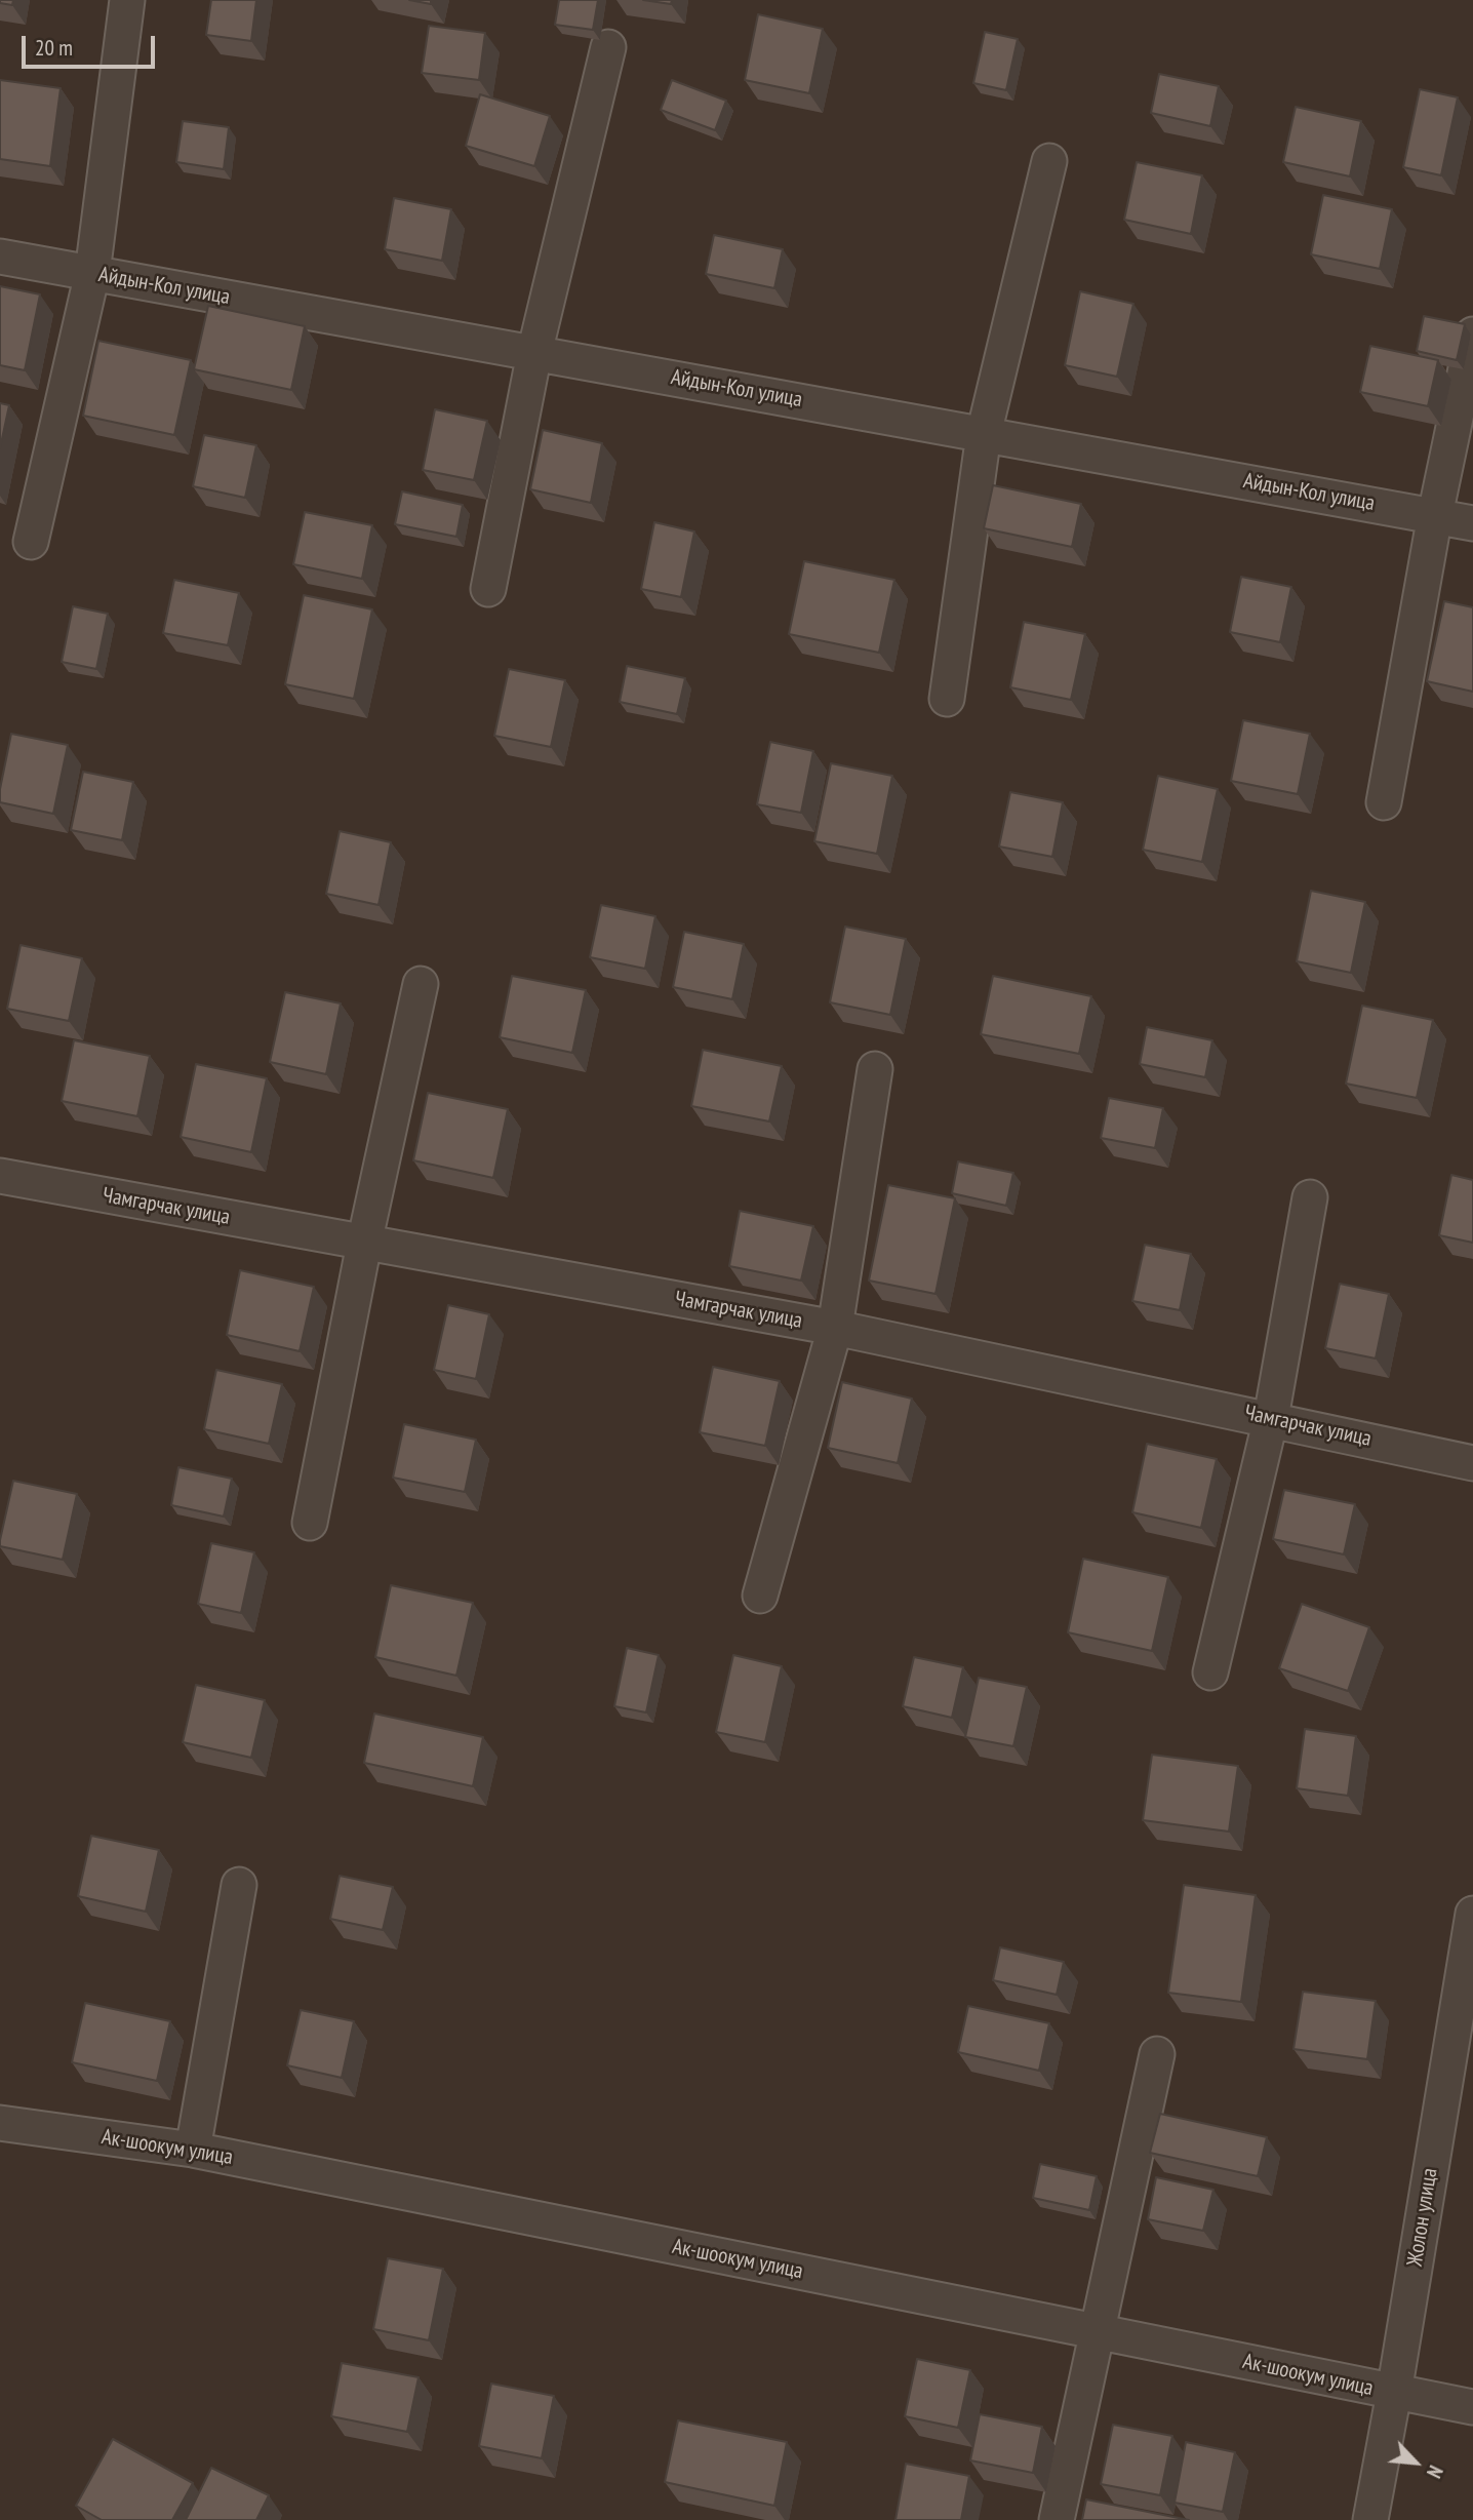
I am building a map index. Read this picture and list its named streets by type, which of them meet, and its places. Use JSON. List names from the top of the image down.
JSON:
{
  "streets": {
    "street": [
      "Айдын-Кол улица",
      "Чамгарчак улица",
      "Ак-шоокум улица",
      "Жолон улица"
    ]
  },
  "crossings": [
    ["Ак-шоокум улица", "Жолон улица"]
  ],
  "scale_bar": "20 m",
  "north": "bottom right"
}
